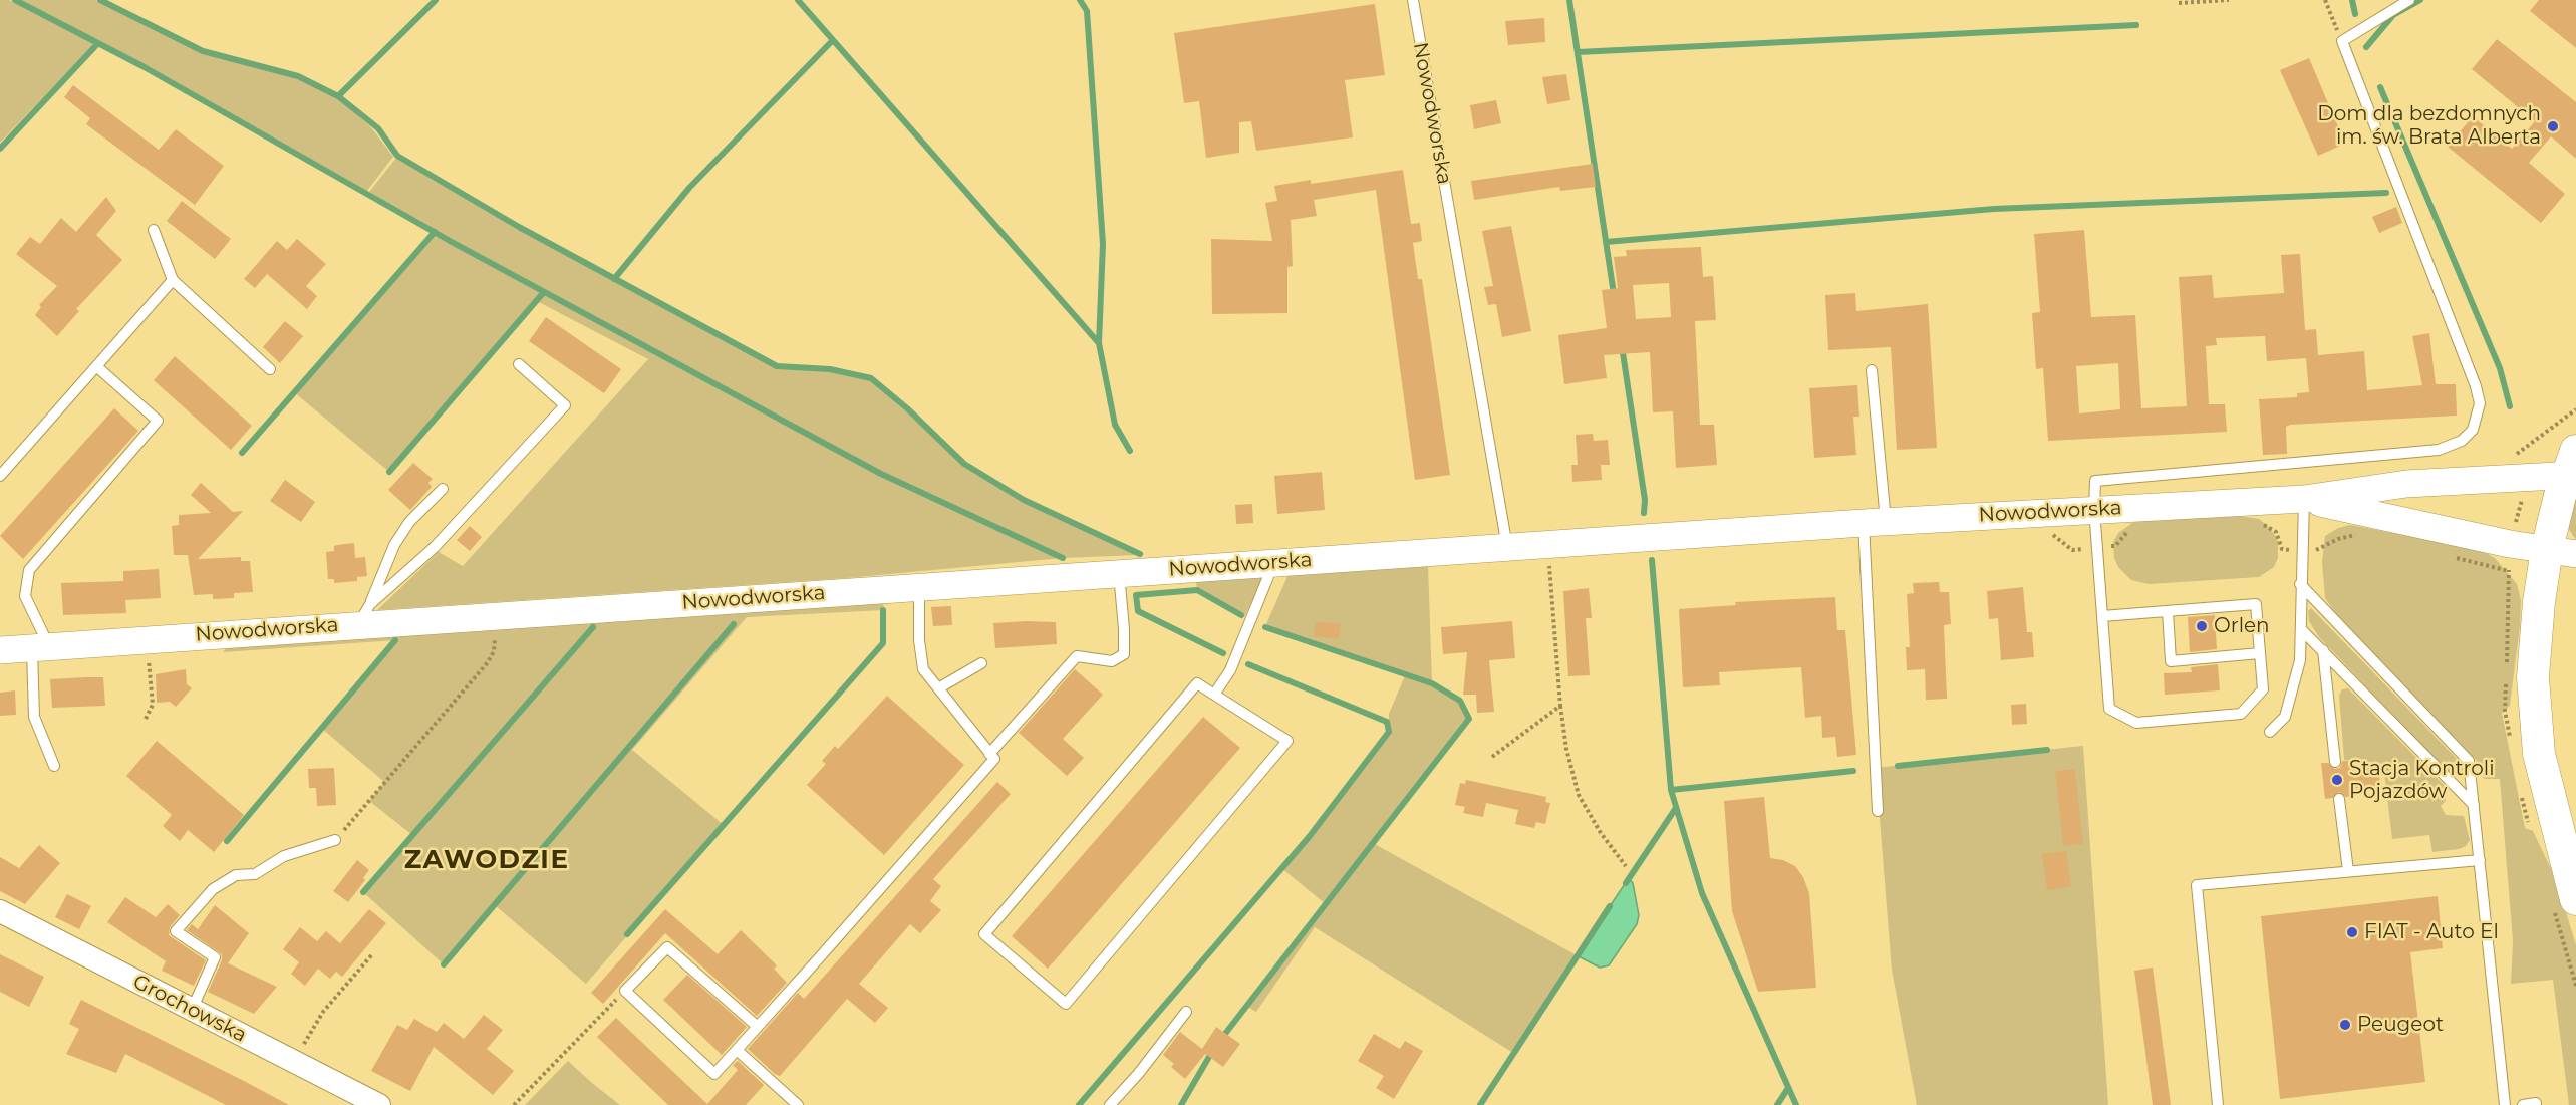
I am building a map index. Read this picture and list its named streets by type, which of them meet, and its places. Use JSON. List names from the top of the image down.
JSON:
{
  "streets": {
    "street": ["Nowodworska", "Grochowska"]
  },
  "districts": ["ZAWODZIE"],
  "places": [
    "Dom dla bezdomnych im. św. Brata Alberta",
    "Orlen",
    "Stacja Kontroli Pojazdów",
    "FIAT - Auto El",
    "Peugeot"
  ]
}
